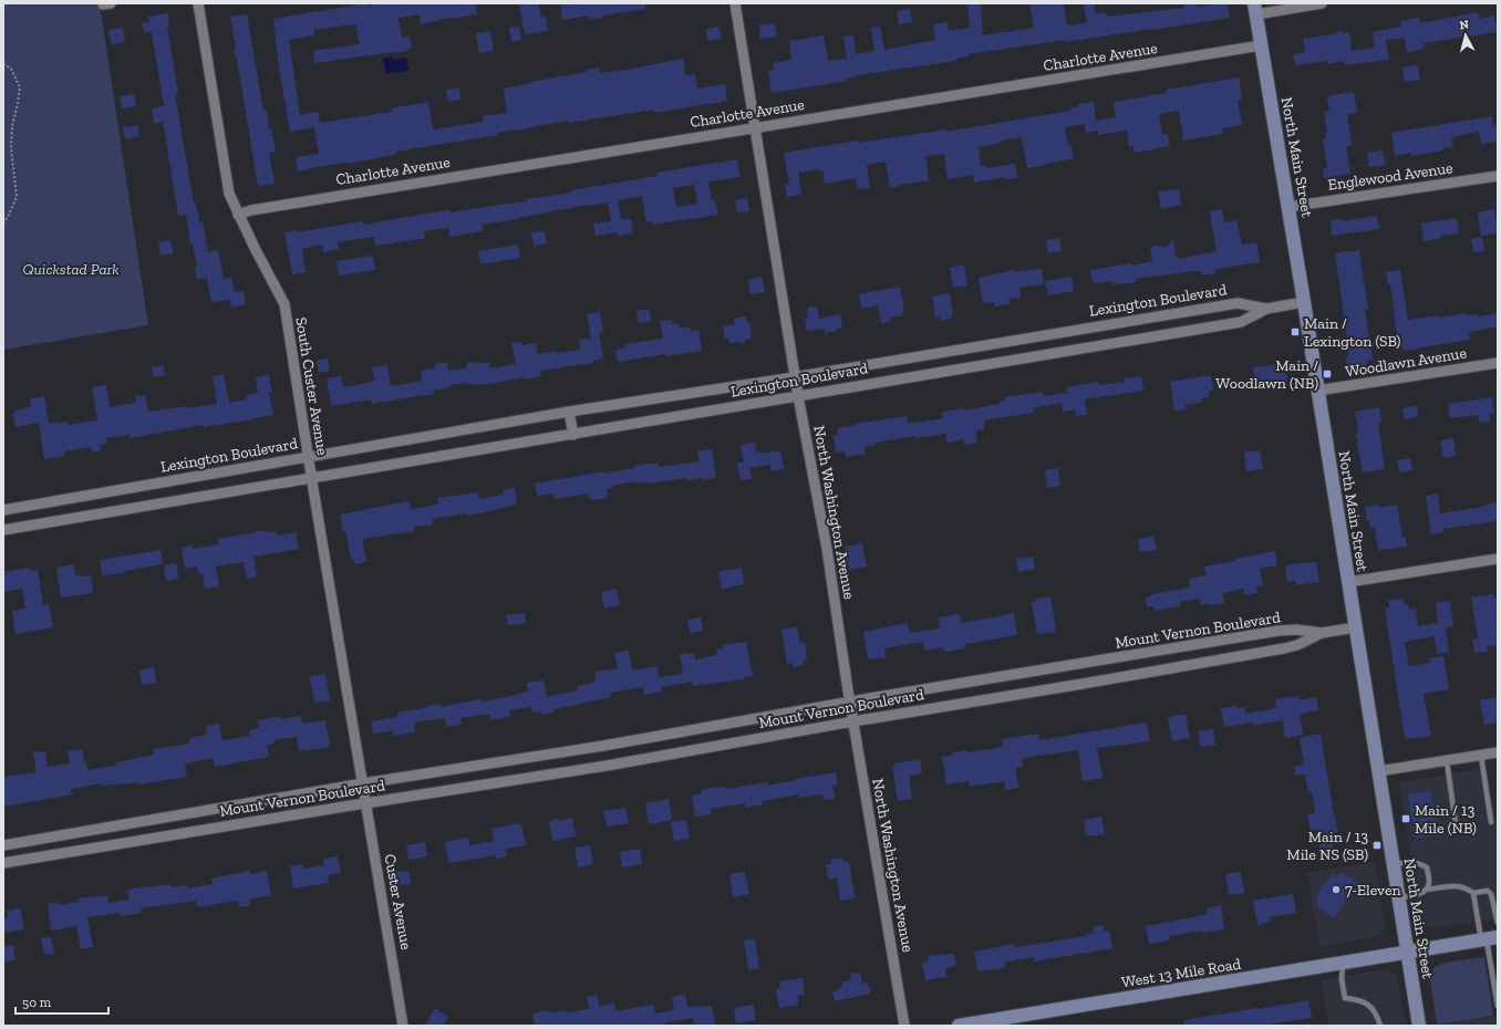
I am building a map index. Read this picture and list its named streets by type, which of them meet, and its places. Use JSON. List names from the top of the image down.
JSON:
{
  "streets": {
    "main road": ["North Main Street", "West 13 Mile Road"],
    "street": [
      "Charlotte Avenue",
      "Englewood Avenue",
      "Lexington Boulevard",
      "Woodlawn Avenue",
      "South Custer Avenue",
      "North Washington Avenue",
      "Mount Vernon Boulevard",
      "Custer Avenue"
    ]
  },
  "crossings": [
    ["Charlotte Avenue", "North Main Street"],
    ["Charlotte Avenue", "South Custer Avenue"],
    ["Charlotte Avenue", "North Washington Avenue"],
    ["North Main Street", "Englewood Avenue"],
    ["North Main Street", "Lexington Boulevard"],
    ["North Main Street", "Woodlawn Avenue"],
    ["North Main Street", "Mount Vernon Boulevard"],
    ["North Main Street", "West 13 Mile Road"],
    ["Lexington Boulevard", "South Custer Avenue"],
    ["Lexington Boulevard", "North Washington Avenue"],
    ["South Custer Avenue", "Mount Vernon Boulevard"],
    ["South Custer Avenue", "Custer Avenue"],
    ["North Washington Avenue", "Mount Vernon Boulevard"],
    ["Mount Vernon Boulevard", "Custer Avenue"]
  ],
  "parks": ["Quickstad Park"],
  "places": {
    "transit": [
      "Main / Lexington (SB)",
      "Main / Woodlawn (NB)",
      "Main / 13 Mile (NB)",
      "Main / 13 Mile NS (SB)"
    ],
    "other": ["7-Eleven"]
  },
  "scale_bar": "50 m",
  "north": "top"
}
